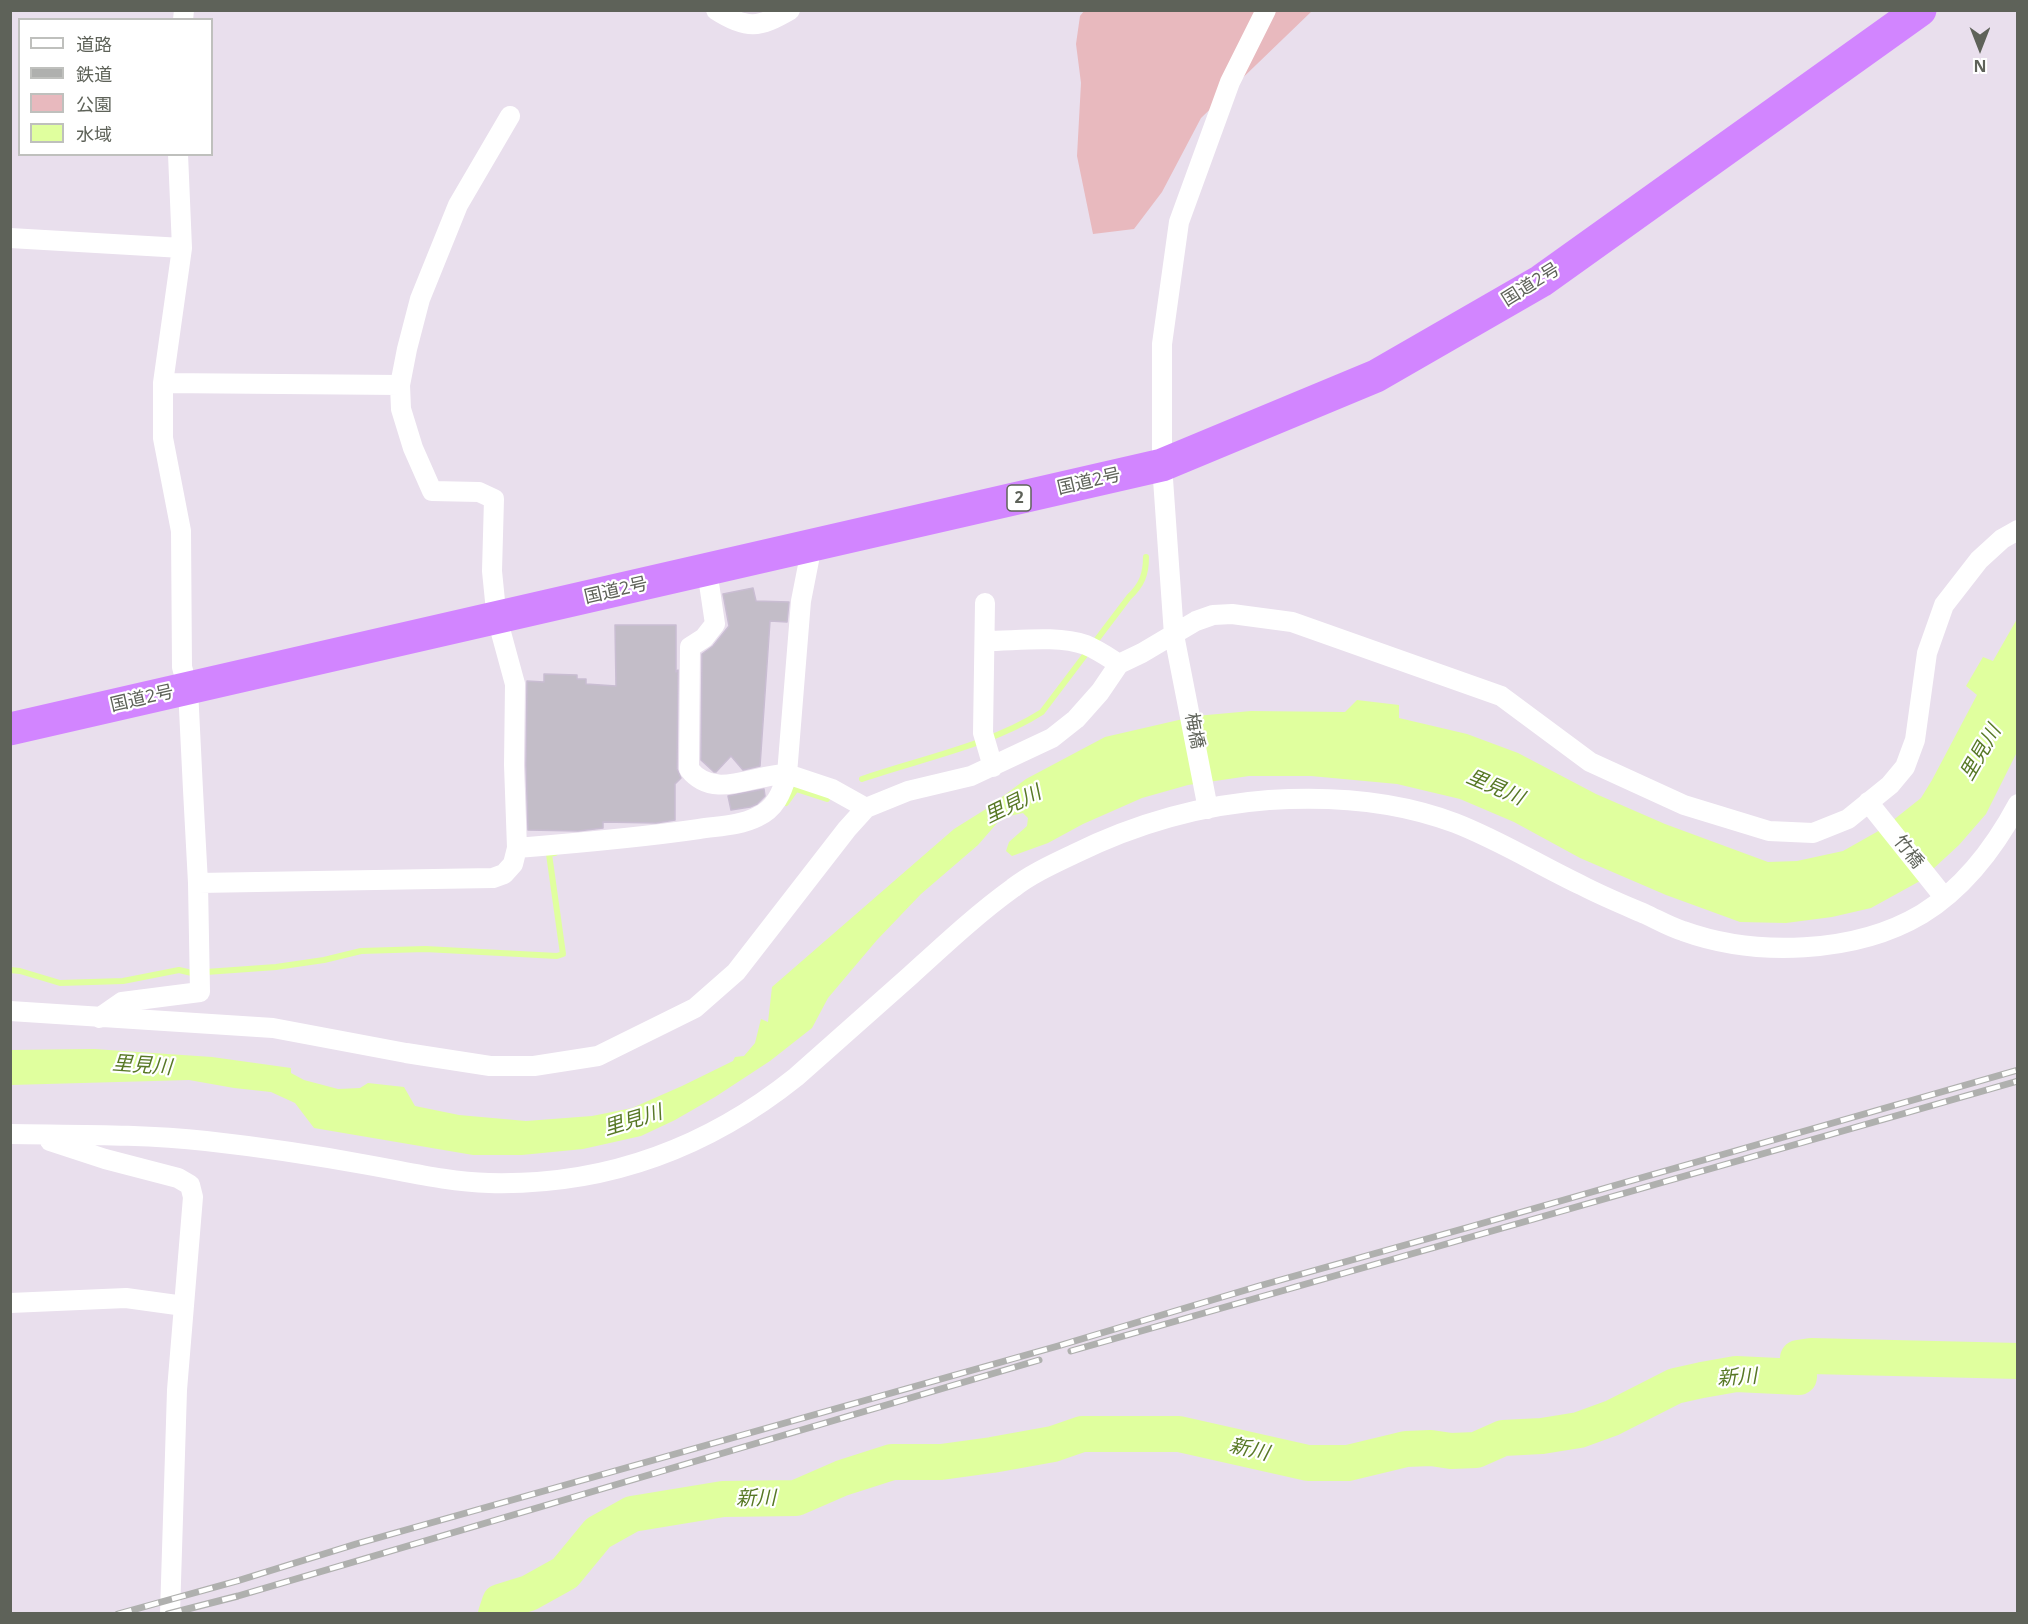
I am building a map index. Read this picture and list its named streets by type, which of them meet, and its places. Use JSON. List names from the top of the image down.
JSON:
{
  "streets": {
    "highway": ["国道2号", "2"],
    "street": ["梅橋", "竹橋"]
  },
  "crossings": [
    ["国道2号", "梅橋"]
  ],
  "water": ["里見川", "新川"],
  "legend": [
    "道路",
    "鉄道",
    "公園",
    "水域"
  ],
  "north": "bottom"
}
